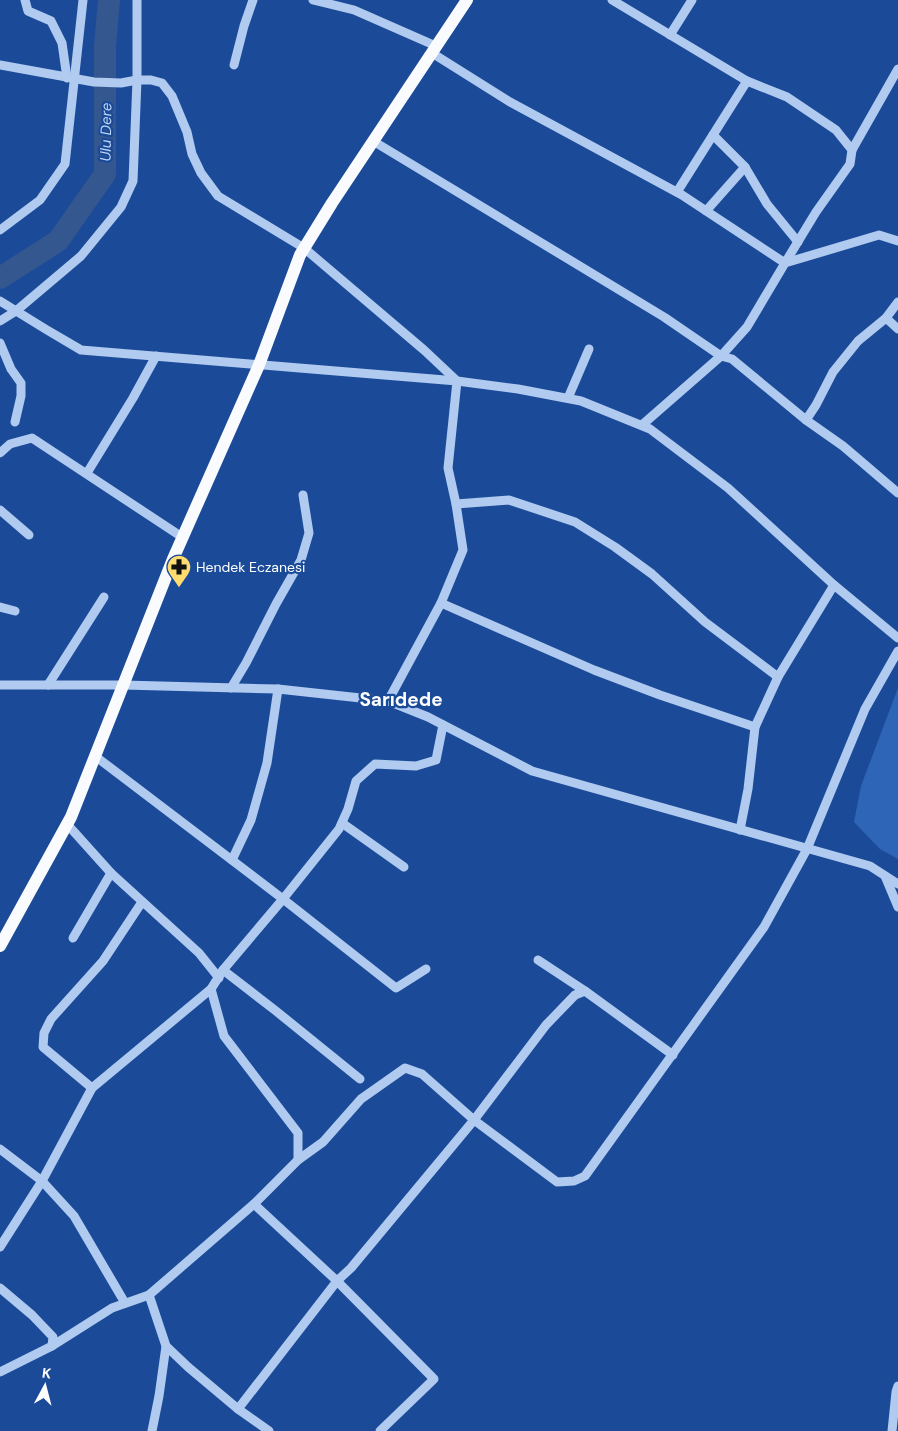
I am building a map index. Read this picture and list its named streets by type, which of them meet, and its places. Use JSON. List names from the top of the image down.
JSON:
{
  "districts": ["Sarıdede"],
  "water": ["Ulu Dere"],
  "places": {
    "pharmacy": ["Hendek Eczanesi"]
  },
  "north": "top"
}
